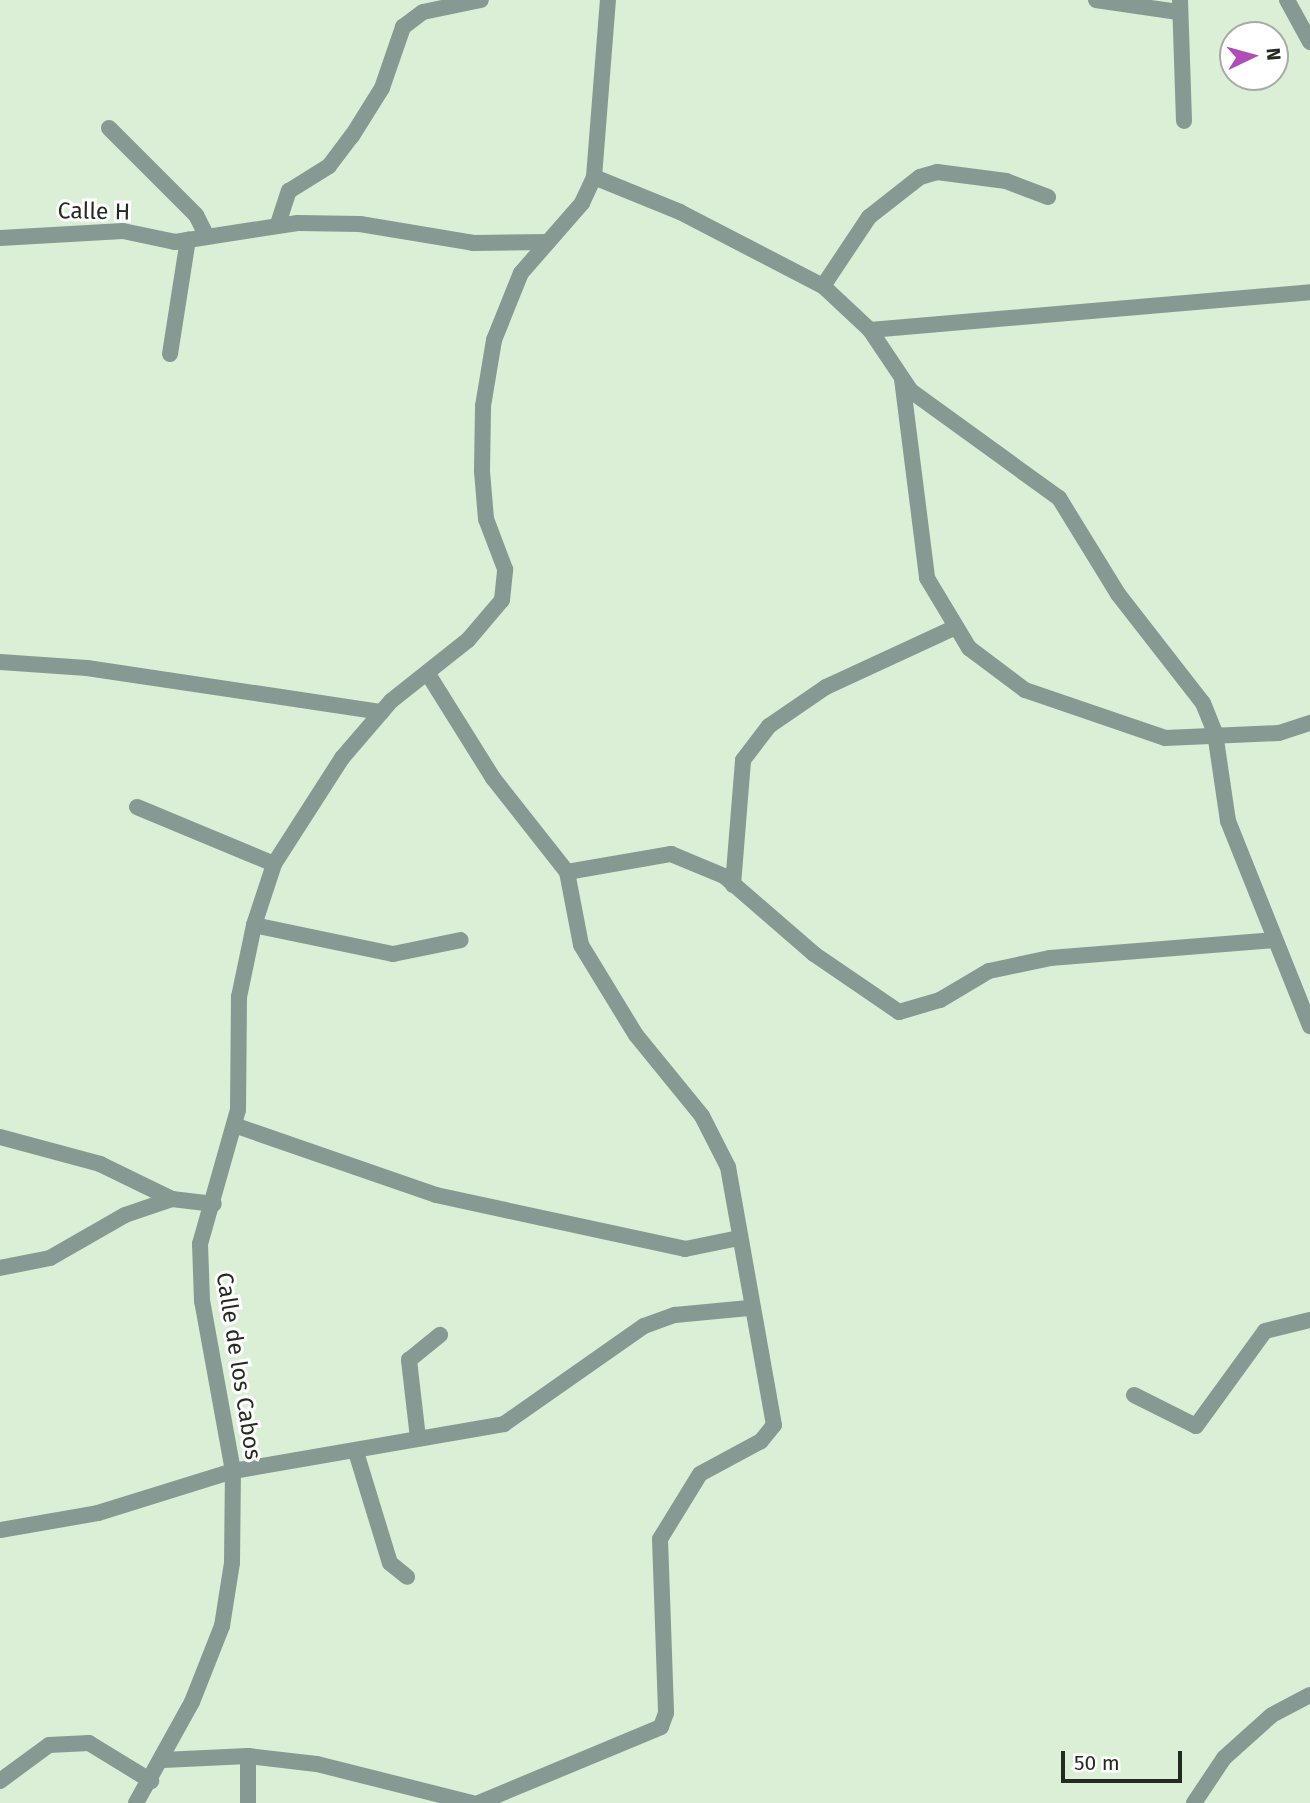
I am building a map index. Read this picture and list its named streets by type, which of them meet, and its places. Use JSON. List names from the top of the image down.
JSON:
{
  "streets": {
    "street": ["Calle H", "Calle de los Cabos"]
  },
  "crossings": [
    ["Calle H", "Calle de los Cabos"]
  ],
  "scale_bar": "50 m",
  "north": "right"
}
